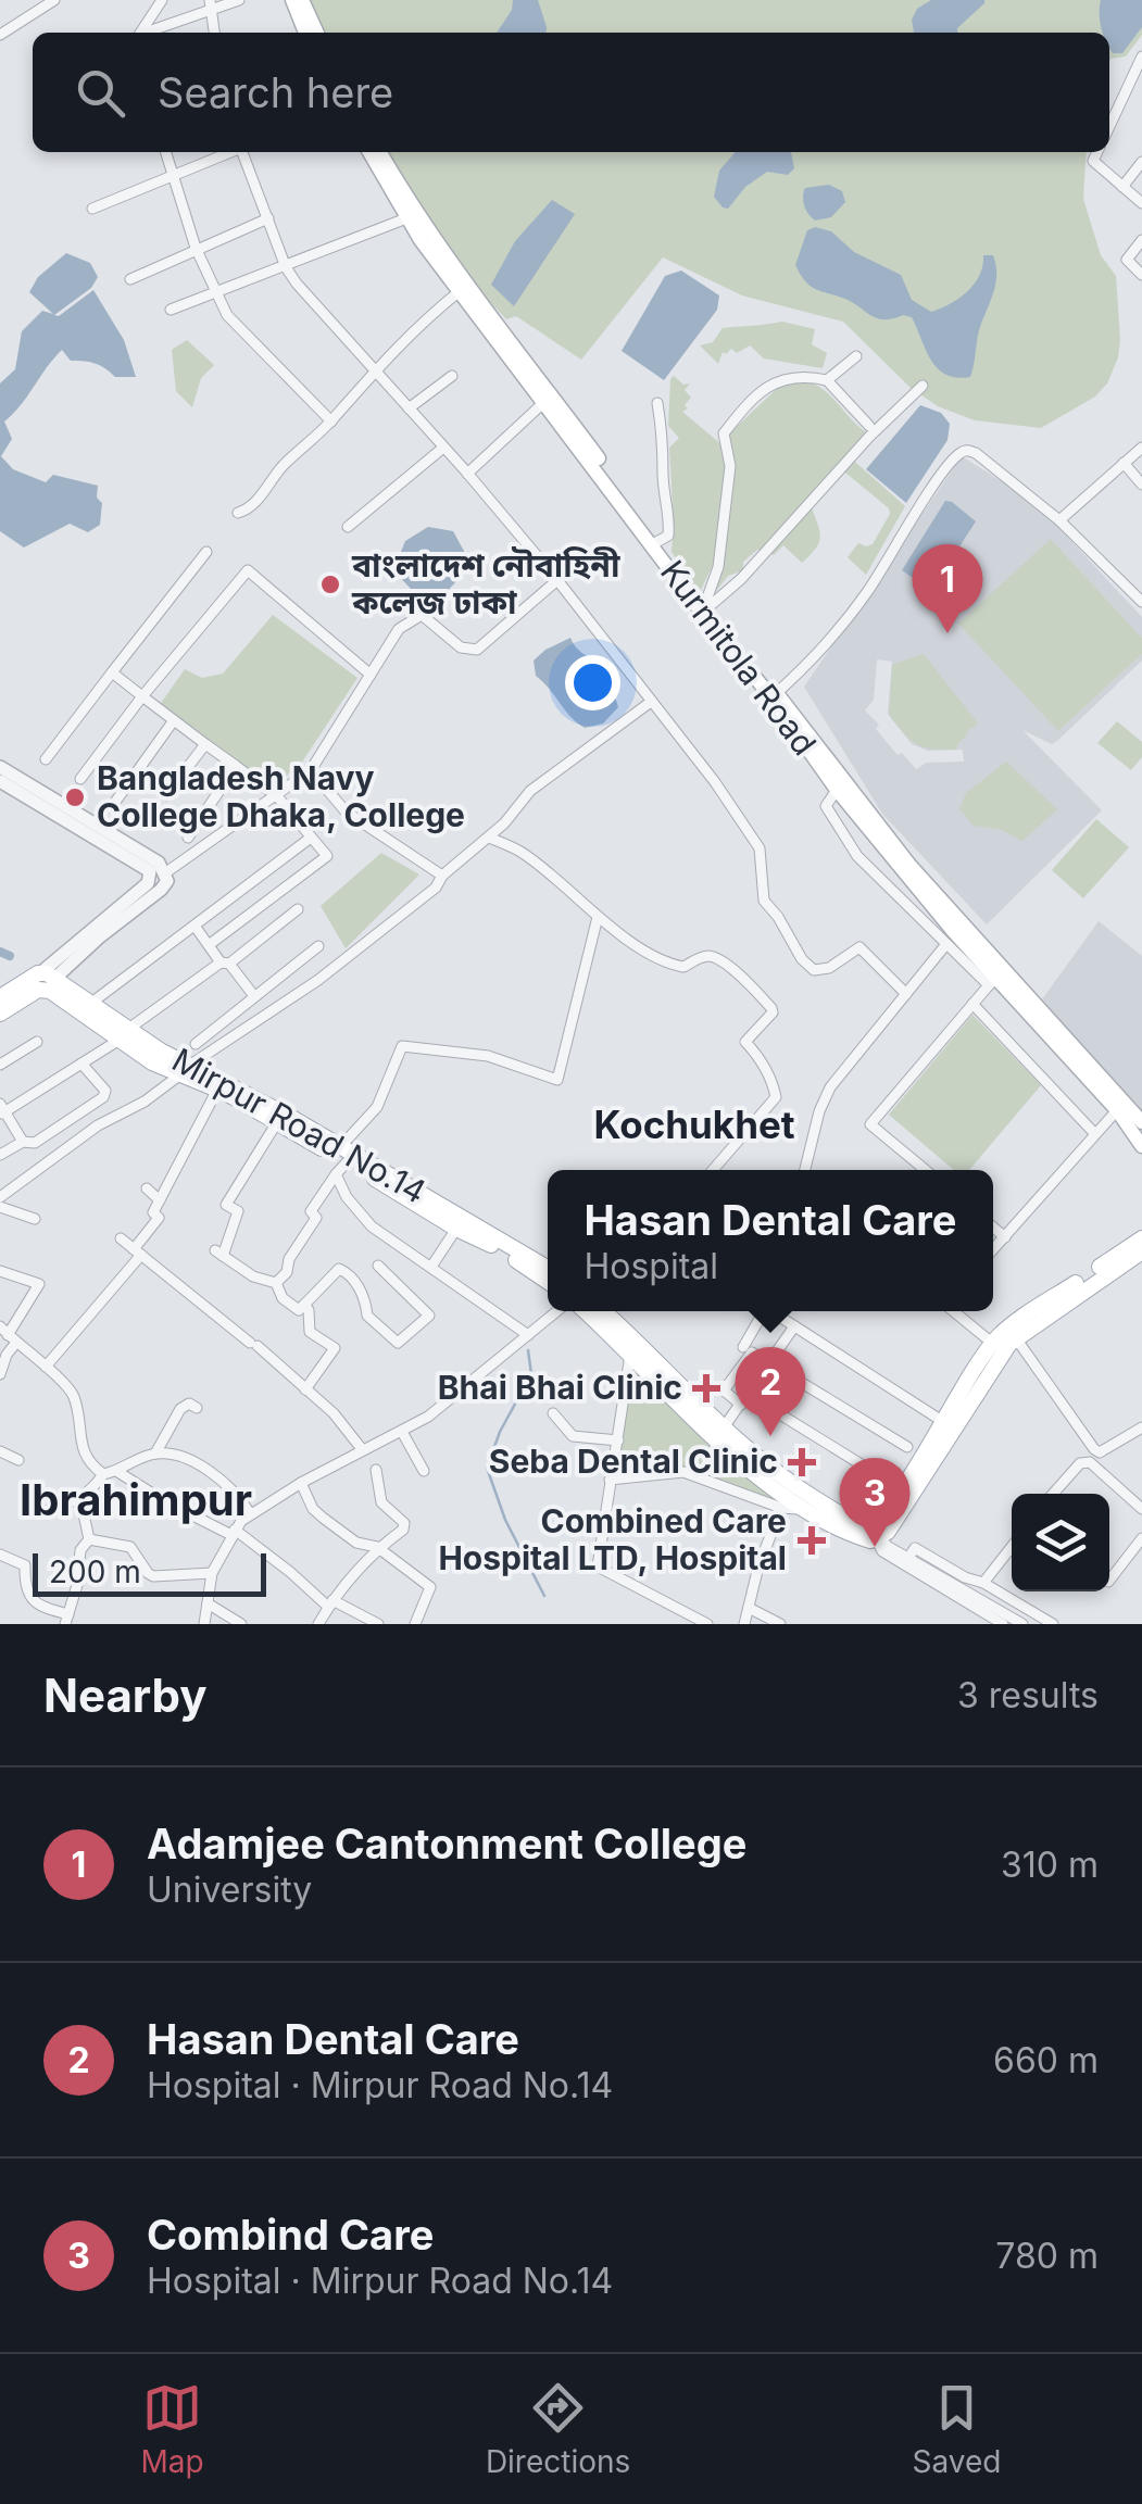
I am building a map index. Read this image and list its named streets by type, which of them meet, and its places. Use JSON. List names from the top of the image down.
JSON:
{
  "streets": {
    "main road": ["Kurmitola Road", "Mirpur Road No.14"]
  },
  "districts": ["Kochukhet", "Ibrahimpur"],
  "places": {
    "other": ["বাংলাদেশ নৌবাহিনী কলেজ ঢাকা", "Bangladesh Navy College Dhaka, College"],
    "health": ["Bhai Bhai Clinic", "Seba Dental Clinic", "Combined Care Hospital LTD, Hospital"]
  },
  "scale_bar": "200 m",
  "page": {
    "search": "Search here",
    "pins": ["1", "2", "3"],
    "popup": ["Hasan Dental Care", "Hospital"],
    "scale": "200 m",
    "heading": ["Nearby", "3 results"],
    "list": [
      {
        "mark": "1",
        "name": "Adamjee Cantonment College",
        "note": "University",
        "value": "310 m"
      },
      {
        "mark": "2",
        "name": "Hasan Dental Care",
        "note": "Hospital · Mirpur Road No.14",
        "value": "660 m"
      },
      {
        "mark": "3",
        "name": "Combind Care",
        "note": "Hospital · Mirpur Road No.14",
        "value": "780 m"
      }
    ],
    "nav": ["Map", "Directions", "Saved"]
  }
}
